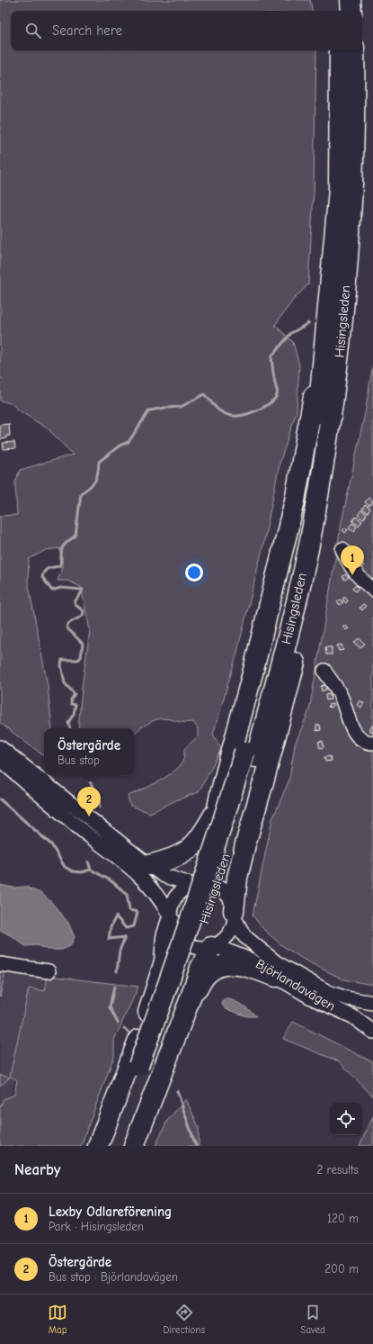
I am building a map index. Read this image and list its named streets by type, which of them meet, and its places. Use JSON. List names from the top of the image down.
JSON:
{
  "streets": {
    "highway": ["Hisingsleden"],
    "street": ["Björlandavägen"]
  },
  "page": {
    "search": "Search here",
    "pins": ["1", "2"],
    "popup": ["Östergärde", "Bus stop"],
    "heading": ["Nearby", "2 results"],
    "list": [
      {
        "mark": "1",
        "name": "Lexby Odlareförening",
        "note": "Park · Hisingsleden",
        "value": "120 m"
      },
      {
        "mark": "2",
        "name": "Östergärde",
        "note": "Bus stop · Björlandavägen",
        "value": "200 m"
      }
    ],
    "nav": ["Map", "Directions", "Saved"]
  }
}
